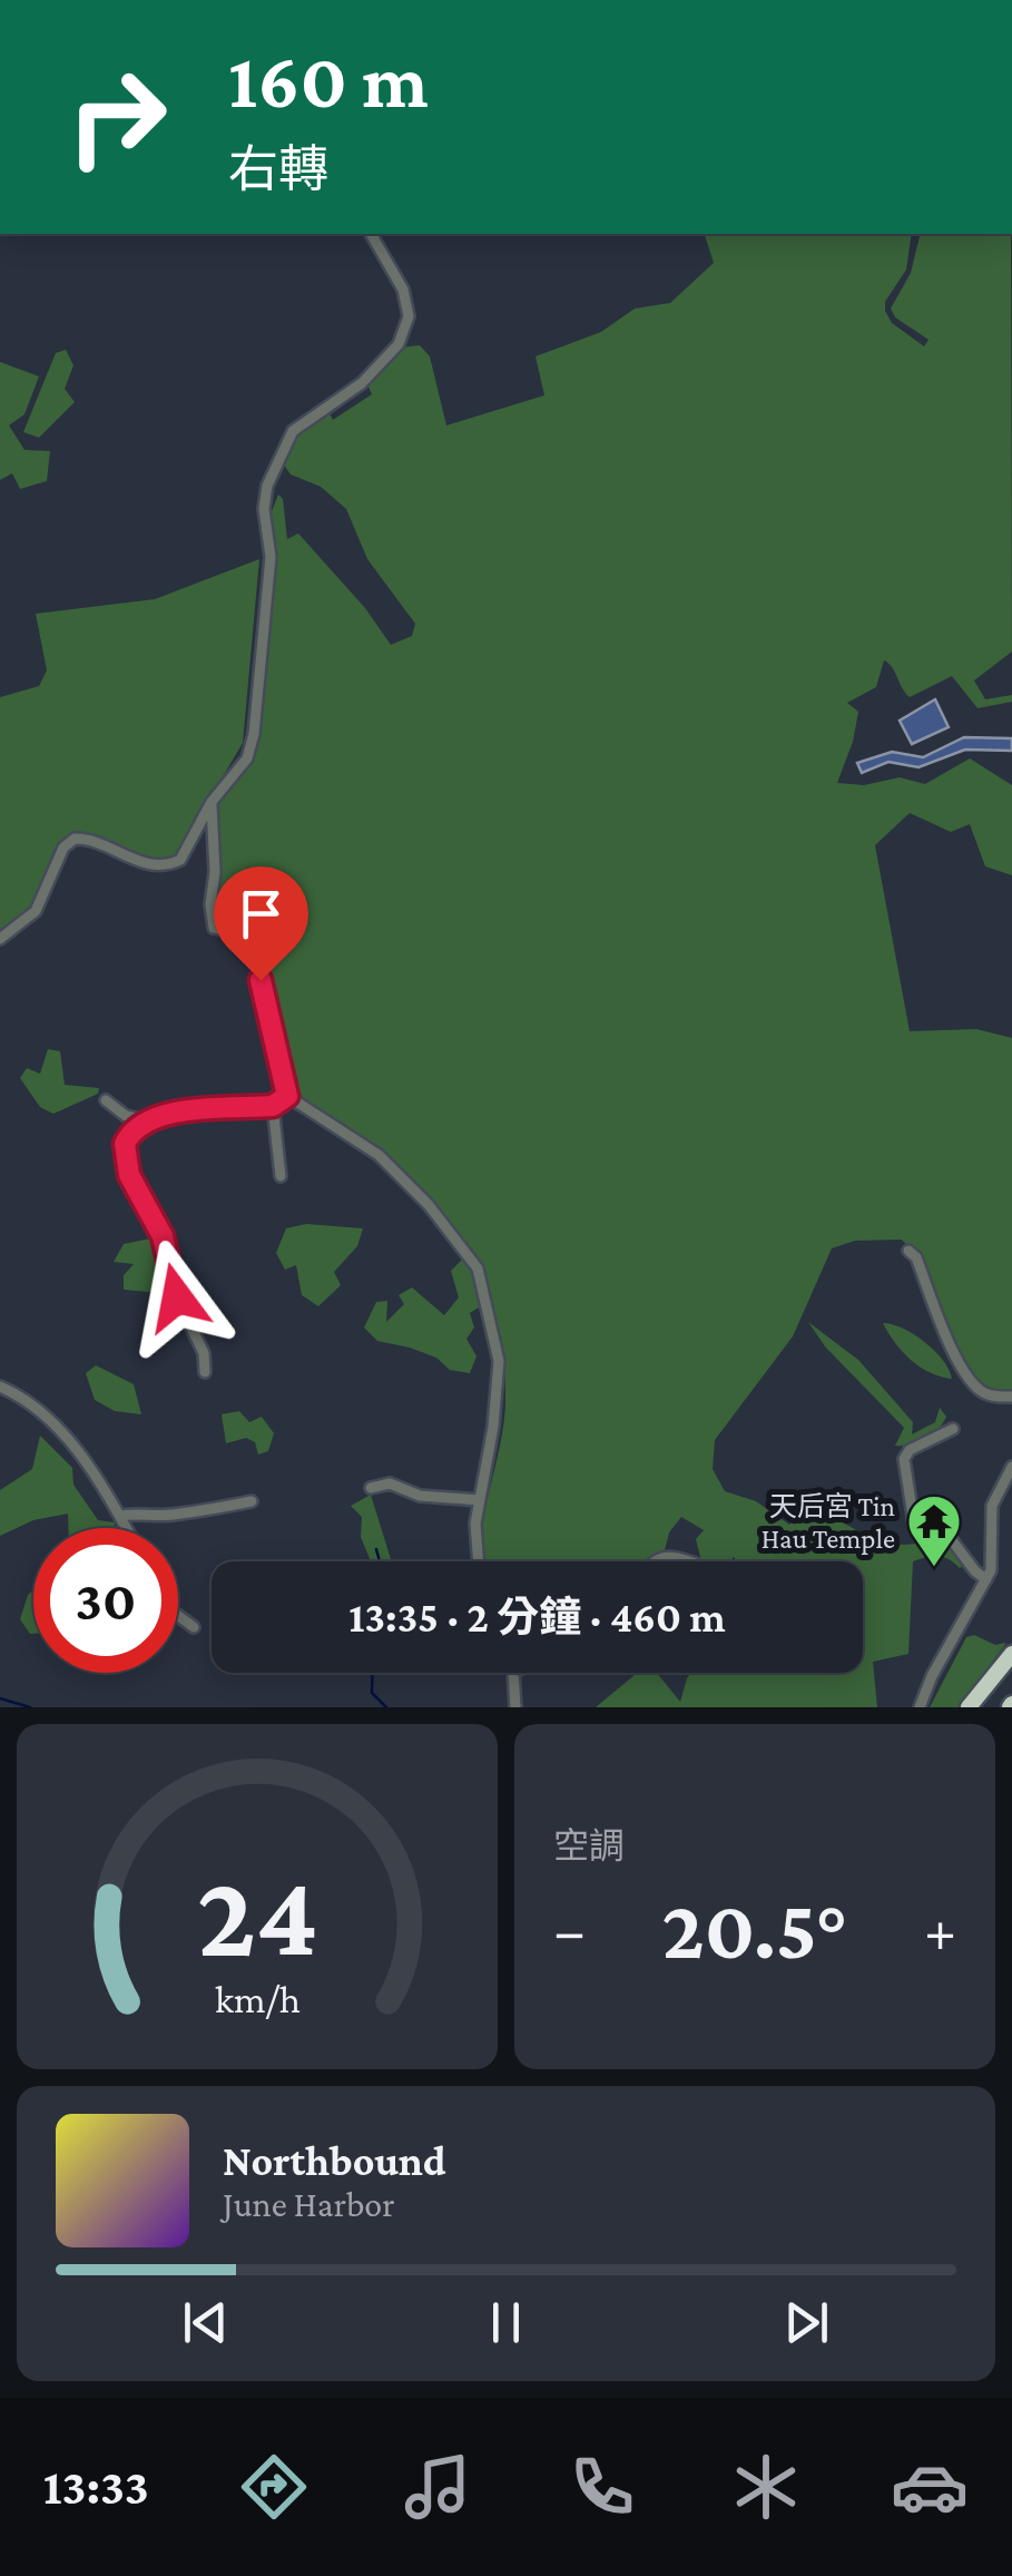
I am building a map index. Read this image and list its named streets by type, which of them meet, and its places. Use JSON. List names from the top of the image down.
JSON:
{
  "places": {
    "temple": ["天后宮 Tin Hau Temple"]
  },
  "page": {
    "turn": ["160 m", "右轉"],
    "limit": "30",
    "trip": "13:35 · 2 分鐘 · 460 m",
    "tile": "空調",
    "heat": ["−", "20.5°", "+"],
    "song": ["Northbound", "June Harbor"],
    "tabs": "13:33",
    "gauge": ["24", "km/h"]
  }
}
